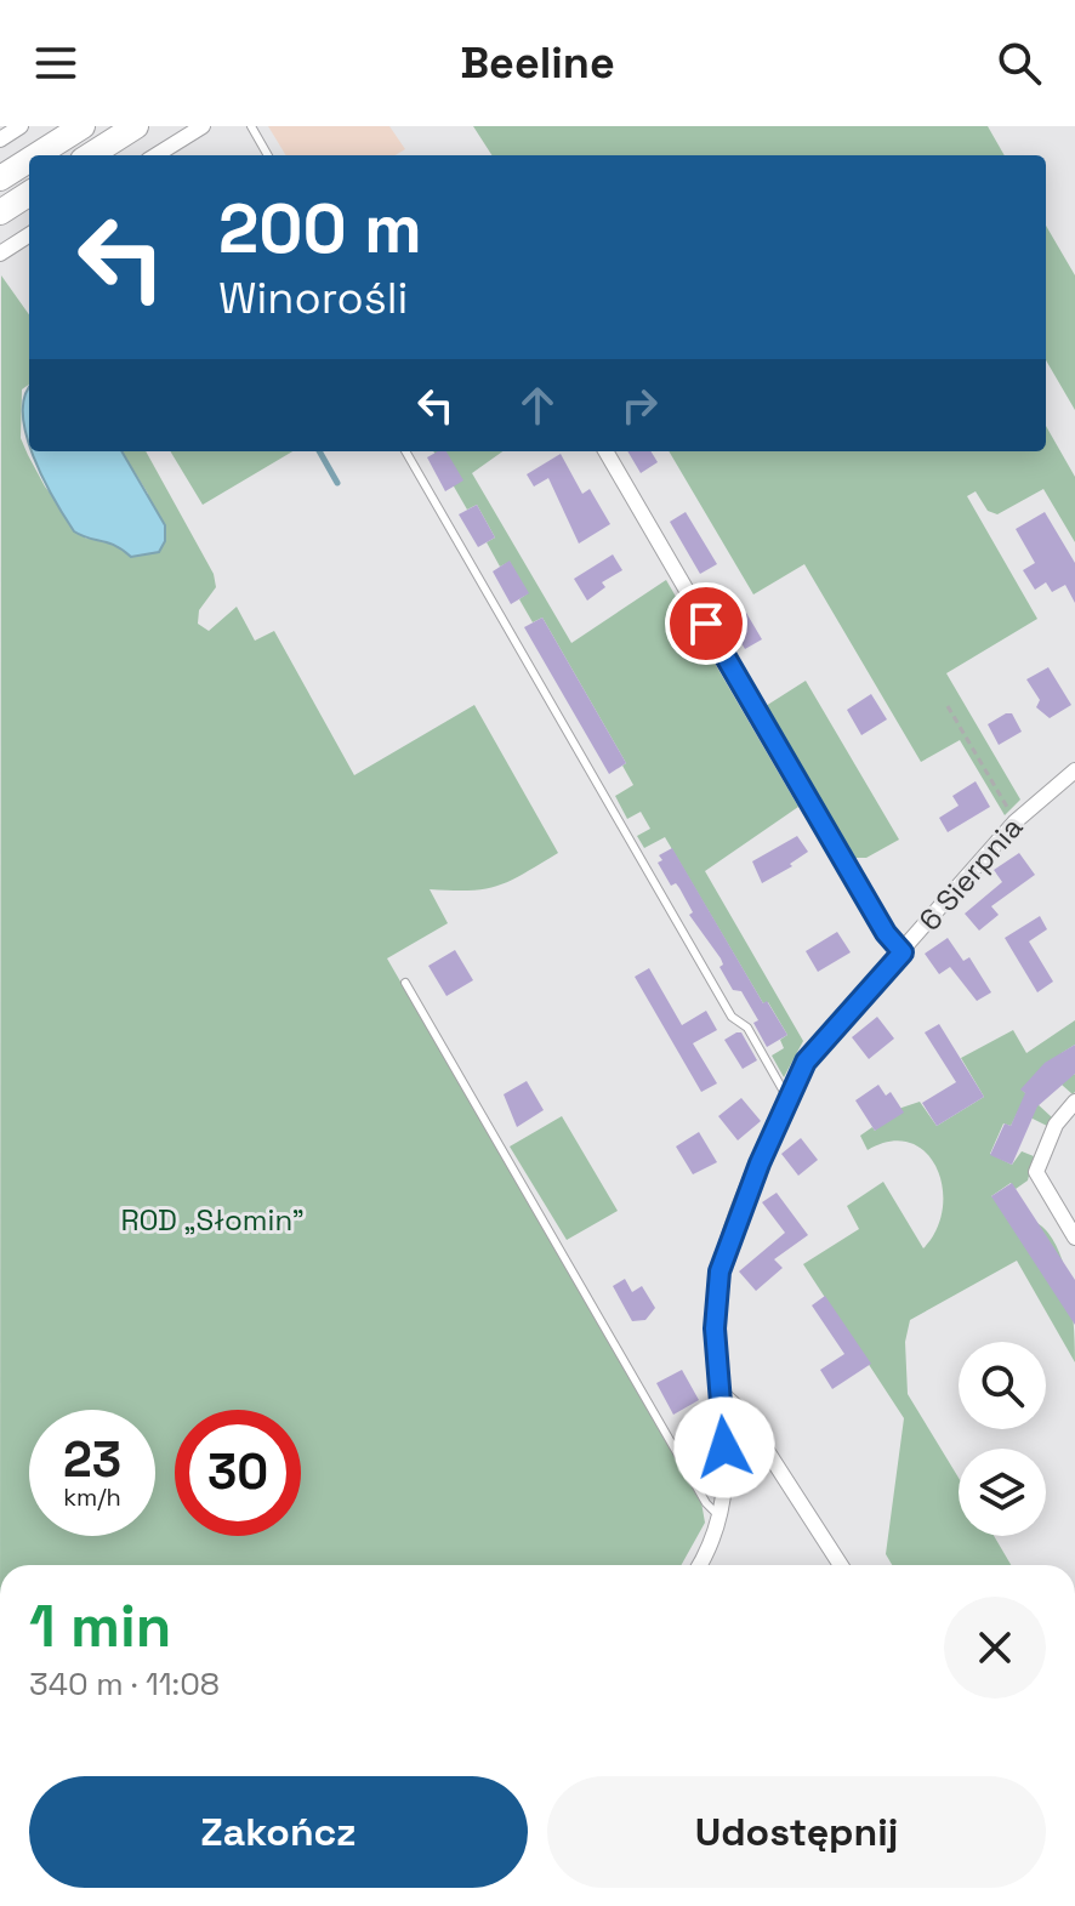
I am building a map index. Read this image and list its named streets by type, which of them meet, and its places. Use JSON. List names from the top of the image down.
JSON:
{
  "streets": {
    "street": ["6 Sierpnia"]
  },
  "parks": ["ROD „Słomin”"],
  "page": {
    "header": "Beeline",
    "turn": ["200 m", "Winorośli"],
    "speed": "23 km/h",
    "limit": "30",
    "heading": ["1 min", "340 m · 11:08"],
    "buttons": ["Zakończ", "Udostępnij"]
  }
}
